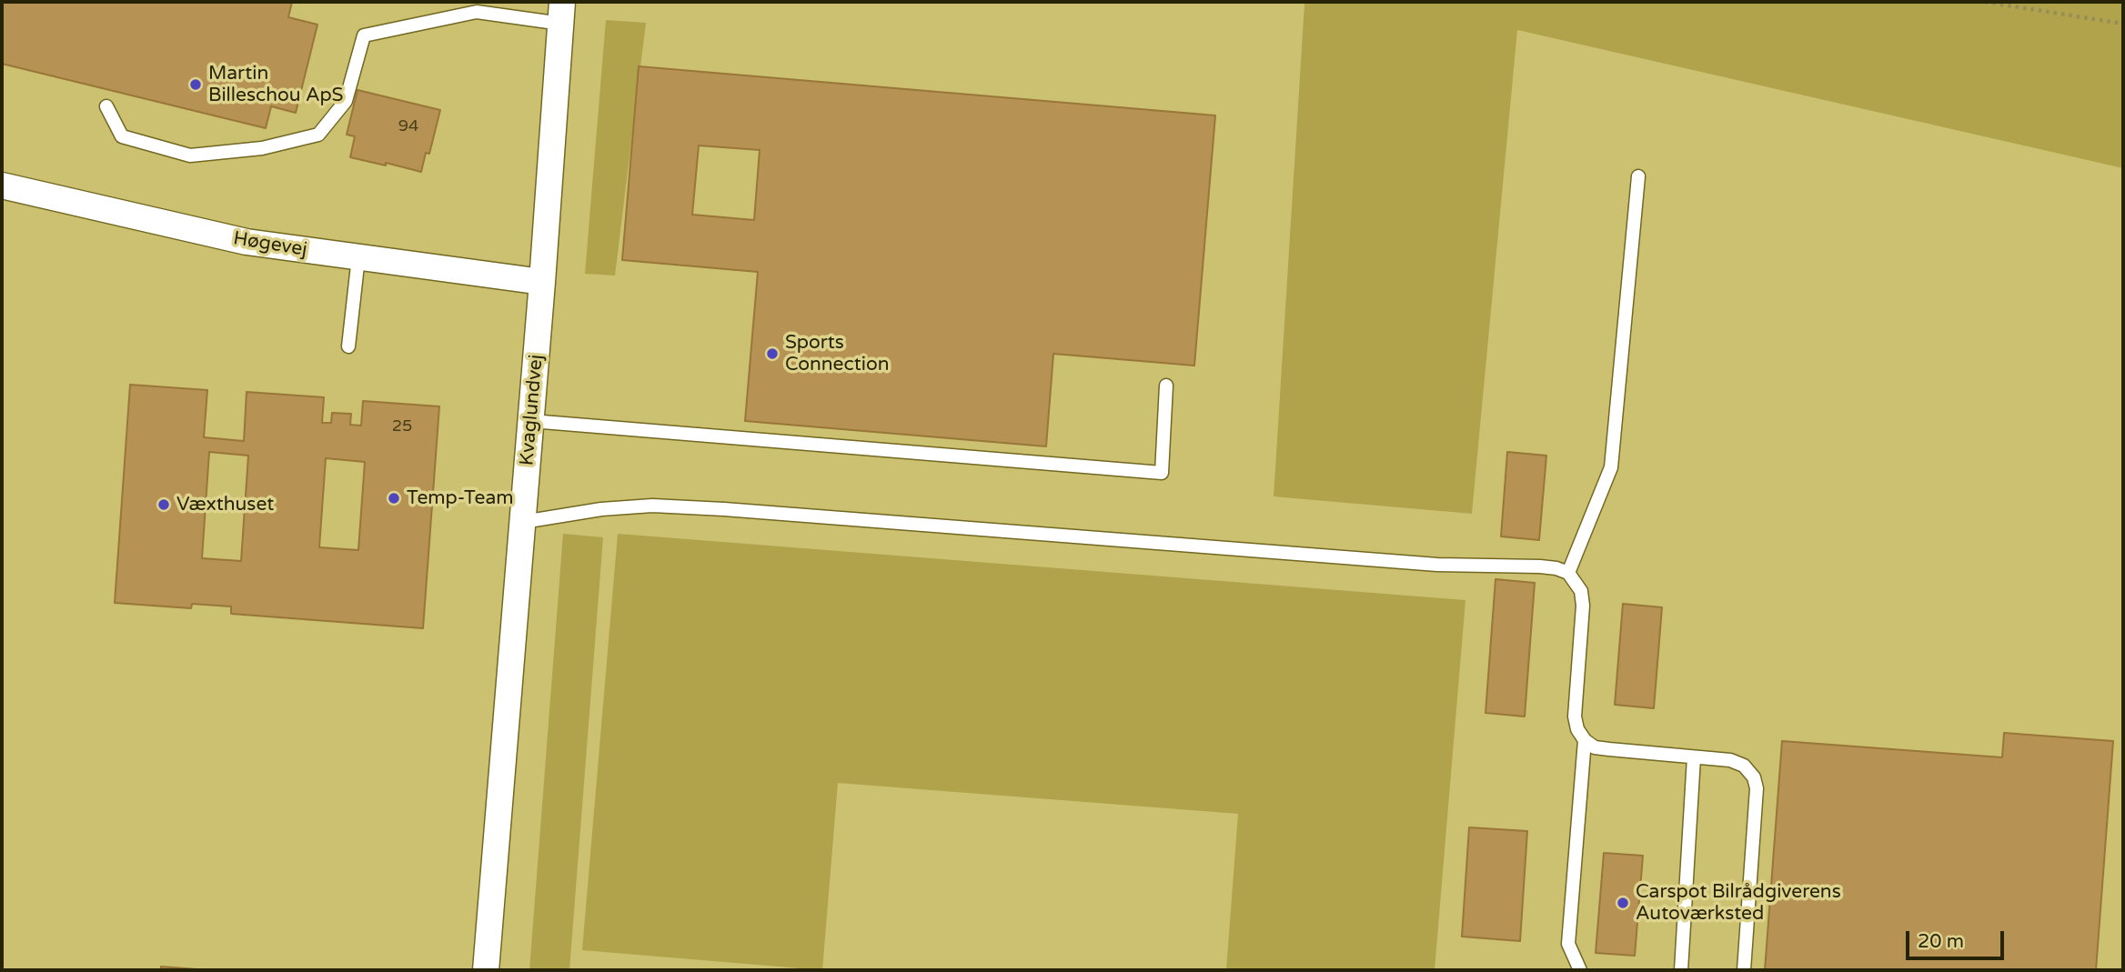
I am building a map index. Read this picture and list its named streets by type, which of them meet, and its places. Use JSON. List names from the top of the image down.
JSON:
{
  "streets": {
    "street": ["Høgevej", "Kvaglundvej"]
  },
  "crossings": [
    ["Høgevej", "Kvaglundvej"]
  ],
  "places": [
    "Martin Billeschou ApS",
    "Sports Connection",
    "Temp-Team",
    "Væxthuset",
    "Carspot Bilrådgiverens Autoværksted"
  ],
  "house_numbers": ["94", "25"],
  "scale_bar": "20 m"
}
